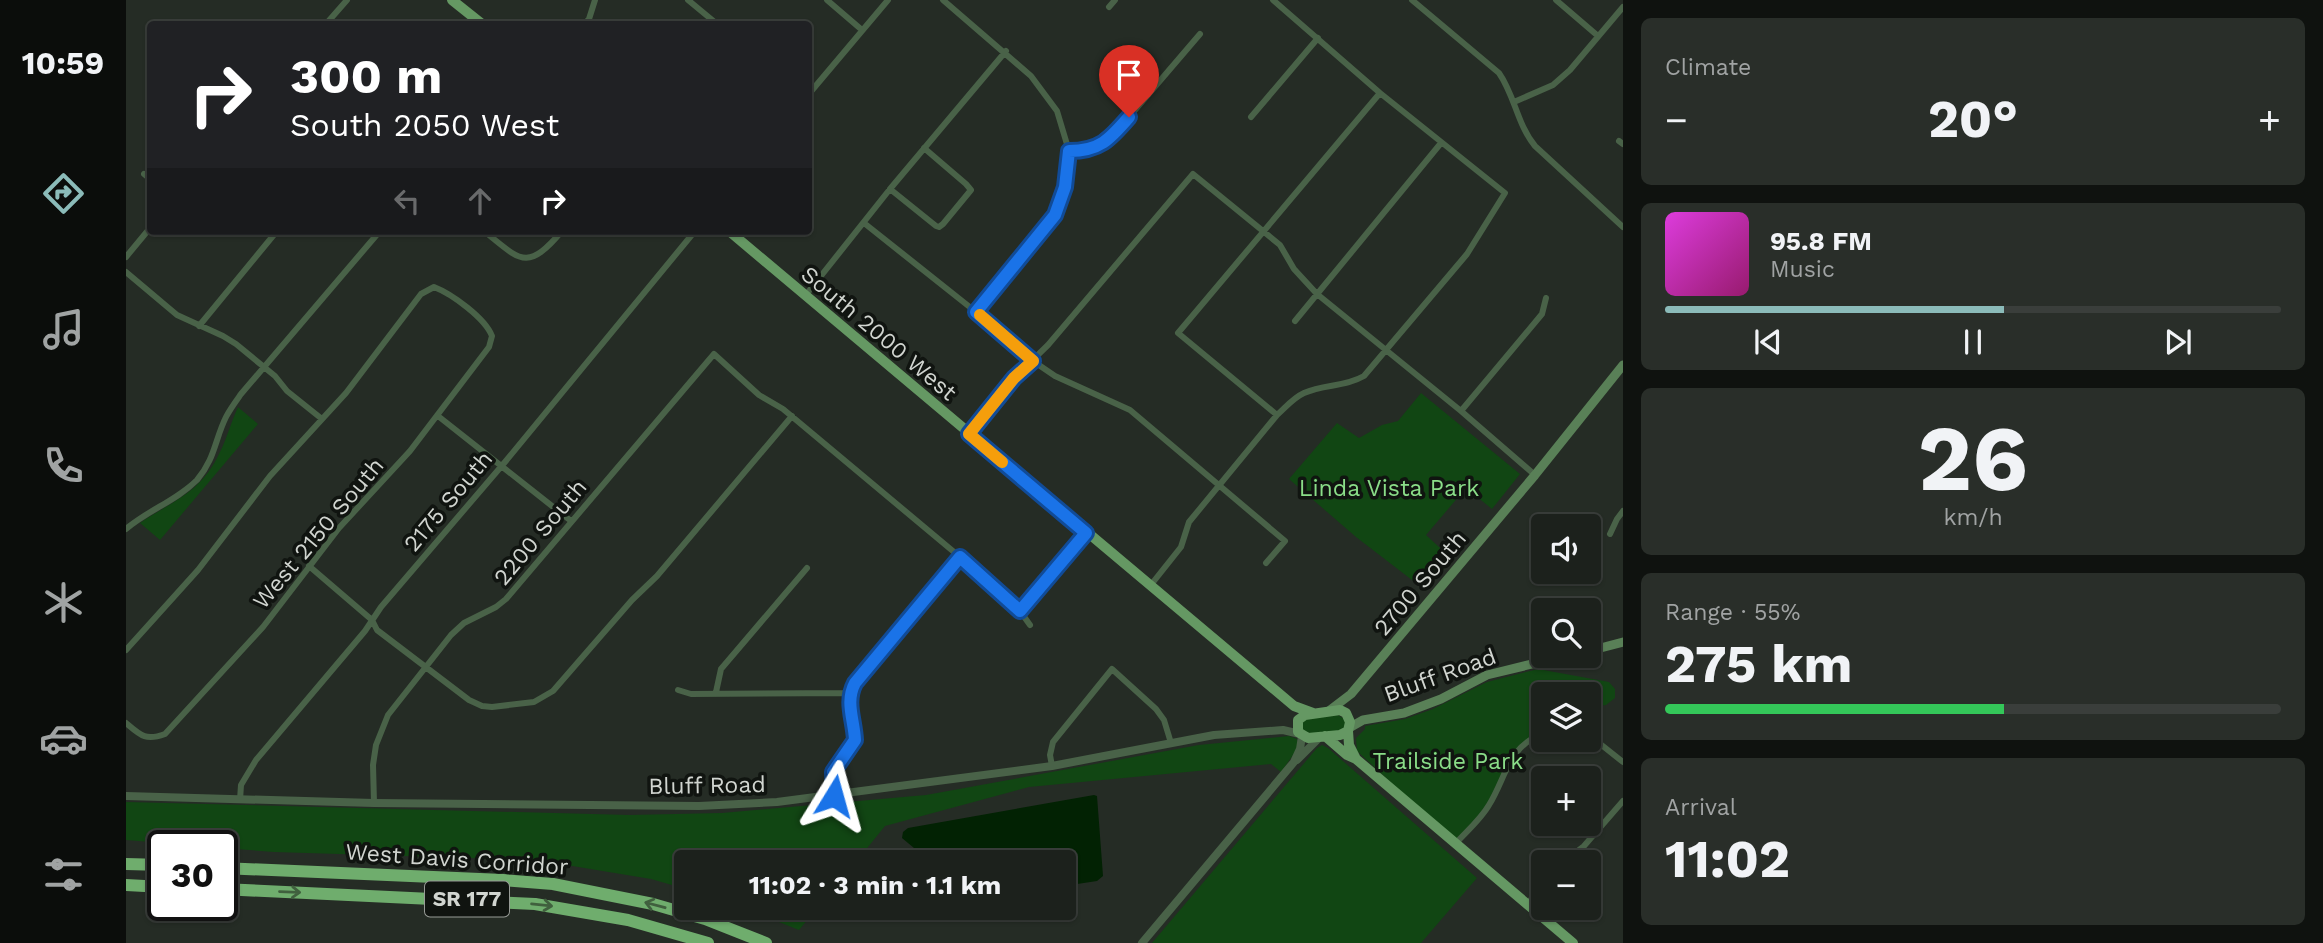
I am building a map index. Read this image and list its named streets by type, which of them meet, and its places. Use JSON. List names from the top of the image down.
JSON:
{
  "streets": {
    "highway": ["West Davis Corridor", "SR 177"],
    "main road": ["South 2000 West", "2700 South", "Bluff Road"],
    "street": ["2175 South", "2200 South", "West 2150 South"]
  },
  "crossings": [
    ["2175 South", "Bluff Road"],
    ["2200 South", "Bluff Road"],
    ["2700 South", "Bluff Road"]
  ],
  "parks": ["Linda Vista Park", "Trailside Park"],
  "page": {
    "tabs": "10:59",
    "tile": [
      "Climate",
      ["26", "km/h"],
      ["Range · 55%", "275 km"],
      ["Arrival", "11:02"]
    ],
    "turn": ["300 m", "South 2050 West"],
    "heat": ["−", "20°", "+"],
    "song": ["95.8 FM", "Music"],
    "map_buttons": ["+", "−"],
    "limit": "30",
    "trip": "11:02 · 3 min · 1.1 km"
  }
}
